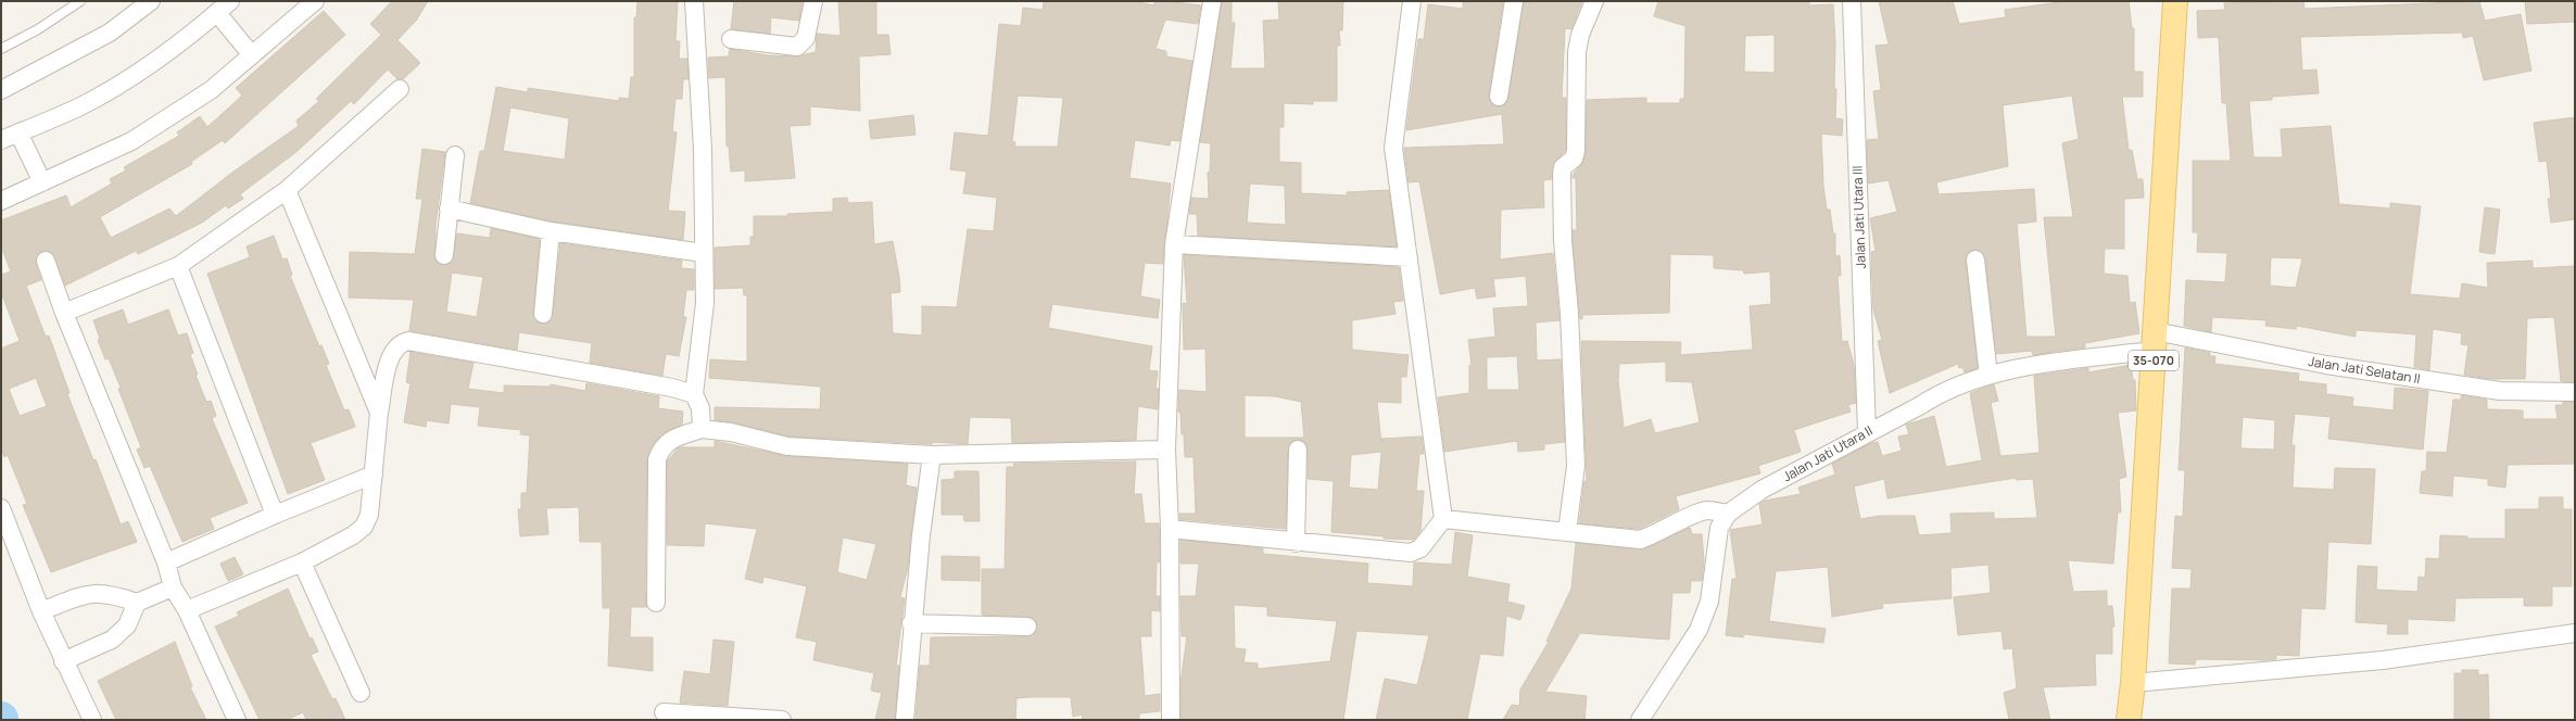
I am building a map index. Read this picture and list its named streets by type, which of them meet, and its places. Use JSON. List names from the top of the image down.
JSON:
{
  "streets": {
    "main road": ["35-070"],
    "street": ["Jalan Jati Utara III", "Jalan Jati Selatan II", "Jalan Jati Utara II"]
  },
  "crossings": [
    ["Jalan Jati Utara III", "Jalan Jati Utara II"],
    ["35-070", "Jalan Jati Selatan II"],
    ["35-070", "Jalan Jati Utara II"],
    ["Jalan Jati Selatan II", "Jalan Jati Utara II"]
  ]
}
